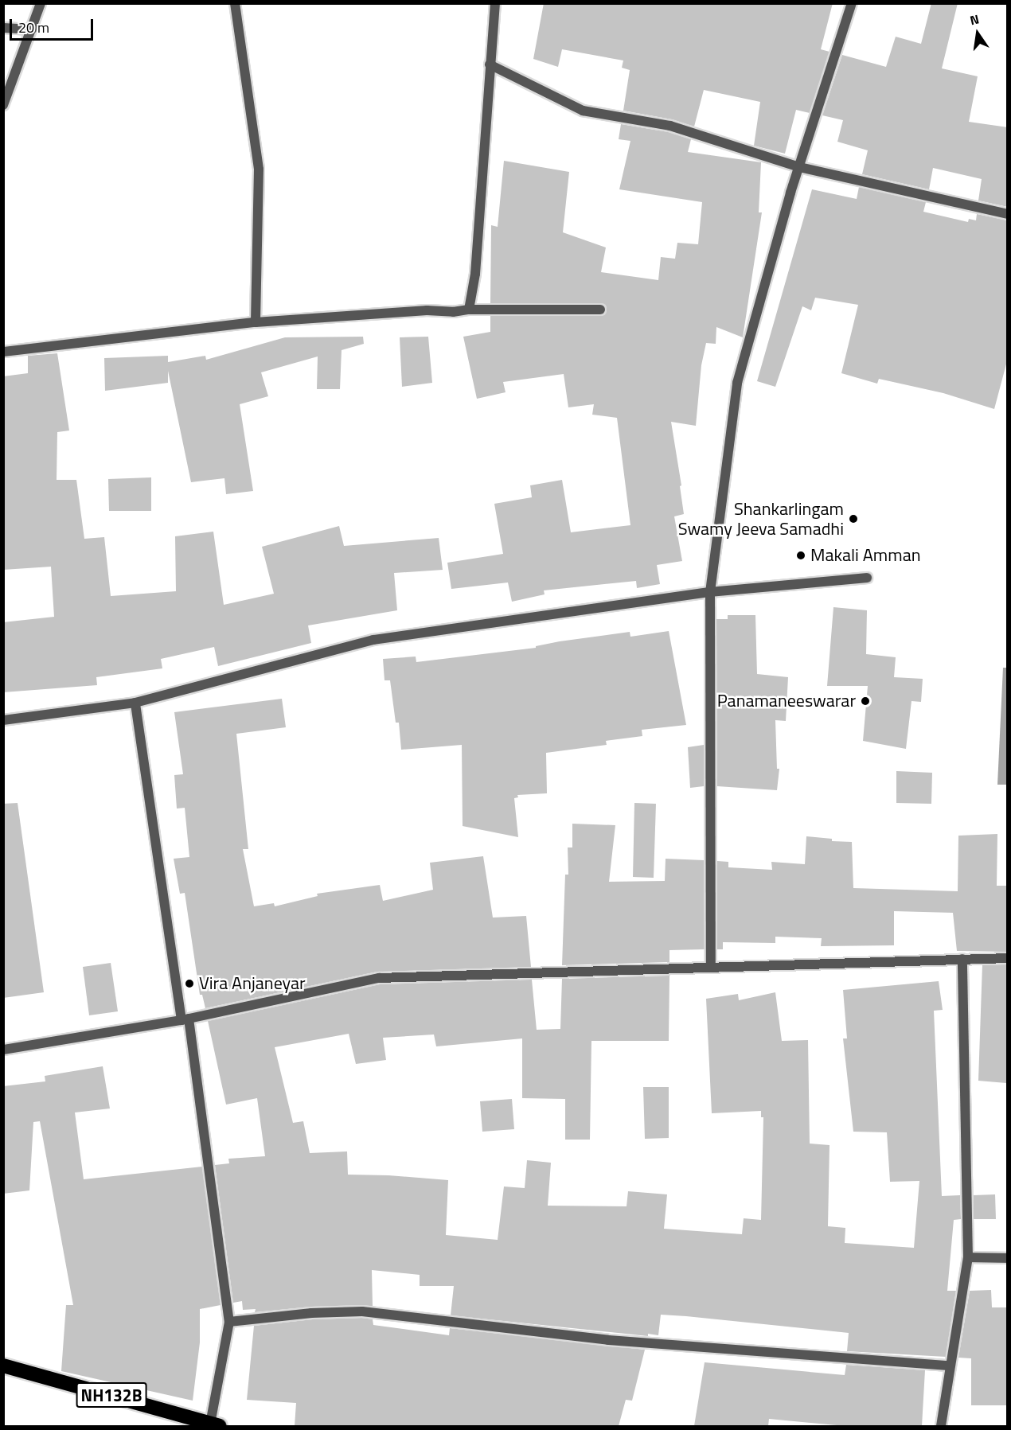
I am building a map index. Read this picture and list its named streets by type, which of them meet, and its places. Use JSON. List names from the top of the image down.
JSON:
{
  "streets": {
    "highway": ["NH132B"]
  },
  "places": [
    "Shankarlingam Swamy Jeeva Samadhi",
    "Makali Amman",
    "Panamaneeswarar",
    "Vira Anjaneyar"
  ],
  "scale_bar": "20 m",
  "north": "top"
}
